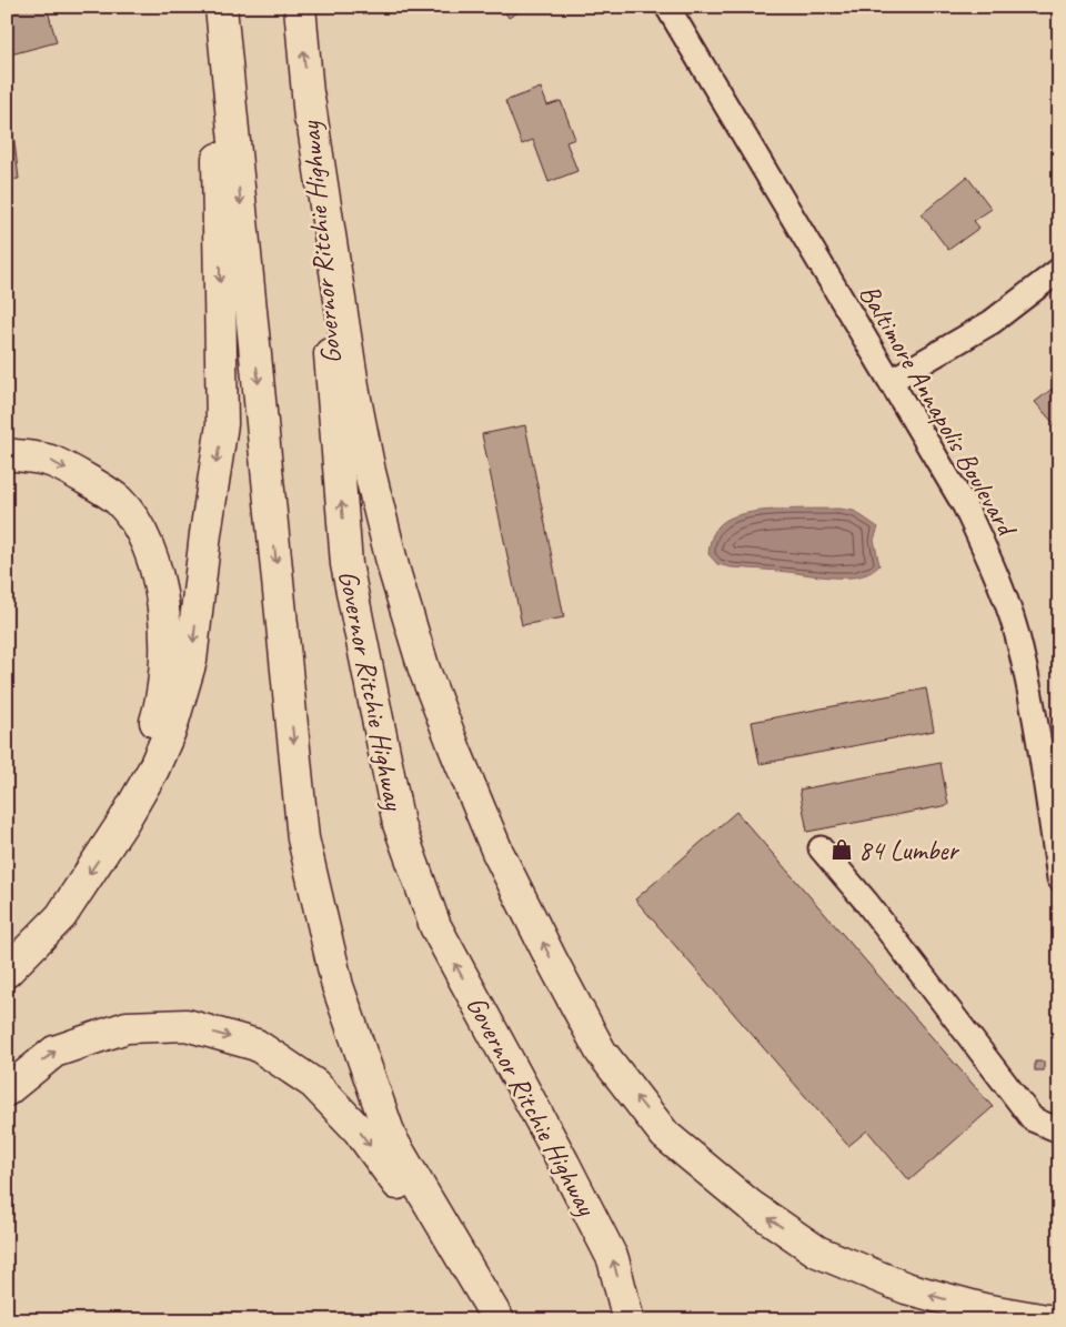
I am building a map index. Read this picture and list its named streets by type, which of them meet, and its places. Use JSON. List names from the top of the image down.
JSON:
{
  "streets": {
    "highway": ["Governor Ritchie Highway"],
    "street": ["Baltimore Annapolis Boulevard"]
  },
  "places": {
    "shop": ["84 Lumber"]
  }
}
